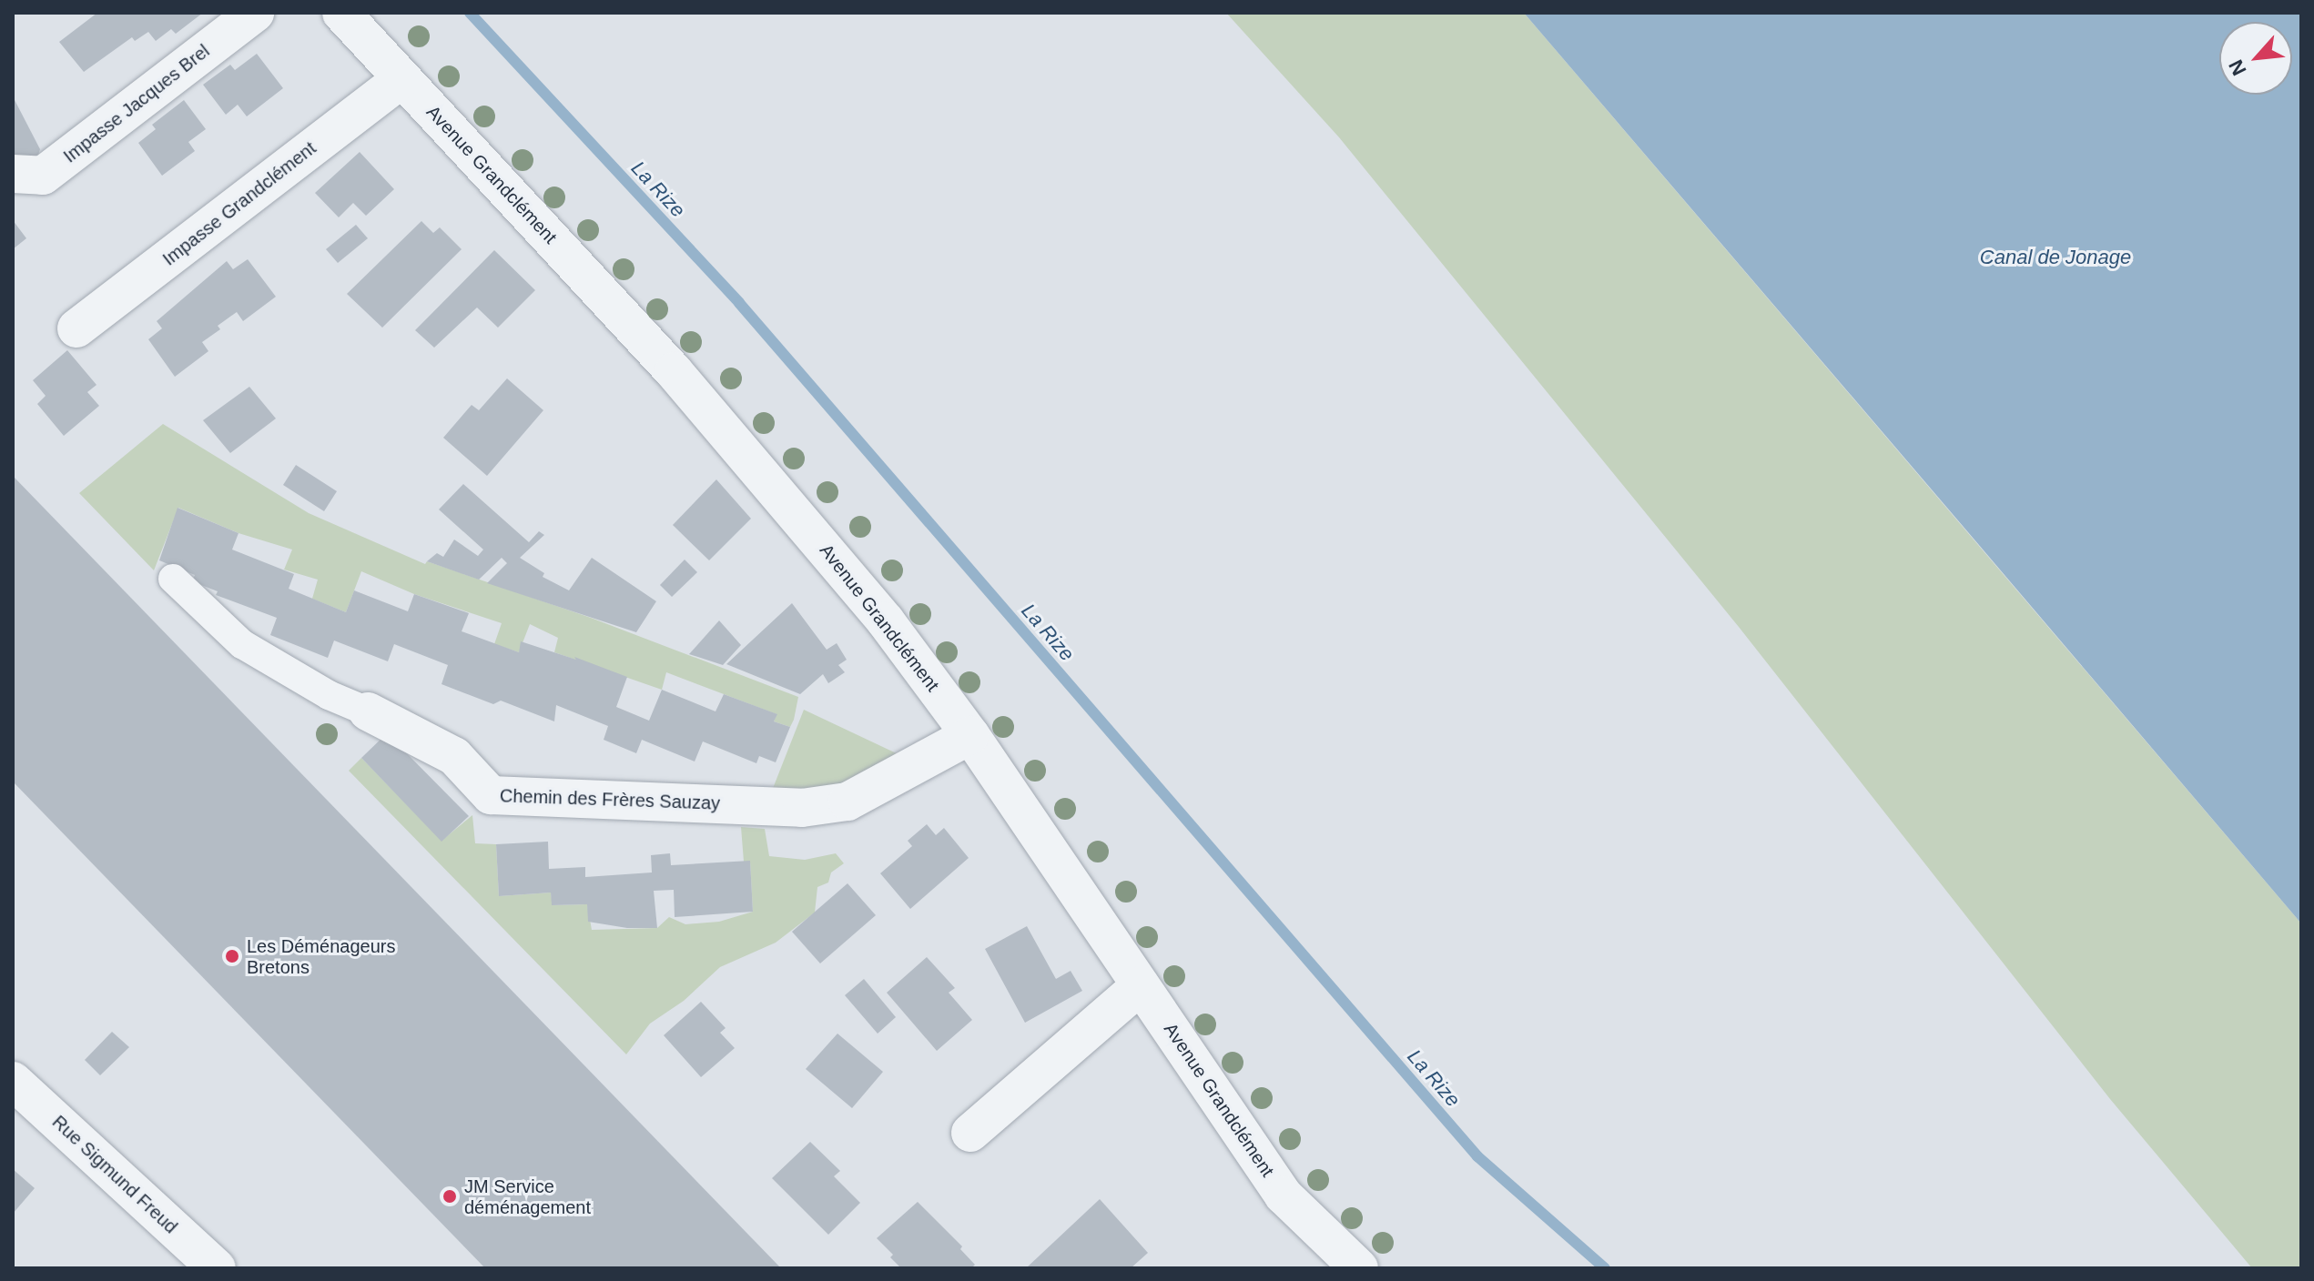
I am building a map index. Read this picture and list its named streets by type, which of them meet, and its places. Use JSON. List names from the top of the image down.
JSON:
{
  "streets": {
    "street": [
      "Impasse Jacques Brel",
      "Avenue Grandclément",
      "Impasse Grandclément",
      "Chemin des Frères Sauzay",
      "Rue Sigmund Freud"
    ]
  },
  "crossings": [
    ["Avenue Grandclément", "Impasse Grandclément"],
    ["Avenue Grandclément", "Chemin des Frères Sauzay"]
  ],
  "water": ["La Rize", "Canal de Jonage"],
  "places": ["Les Déménageurs Bretons", "JM Service déménagement"],
  "north": "bottom left"
}
